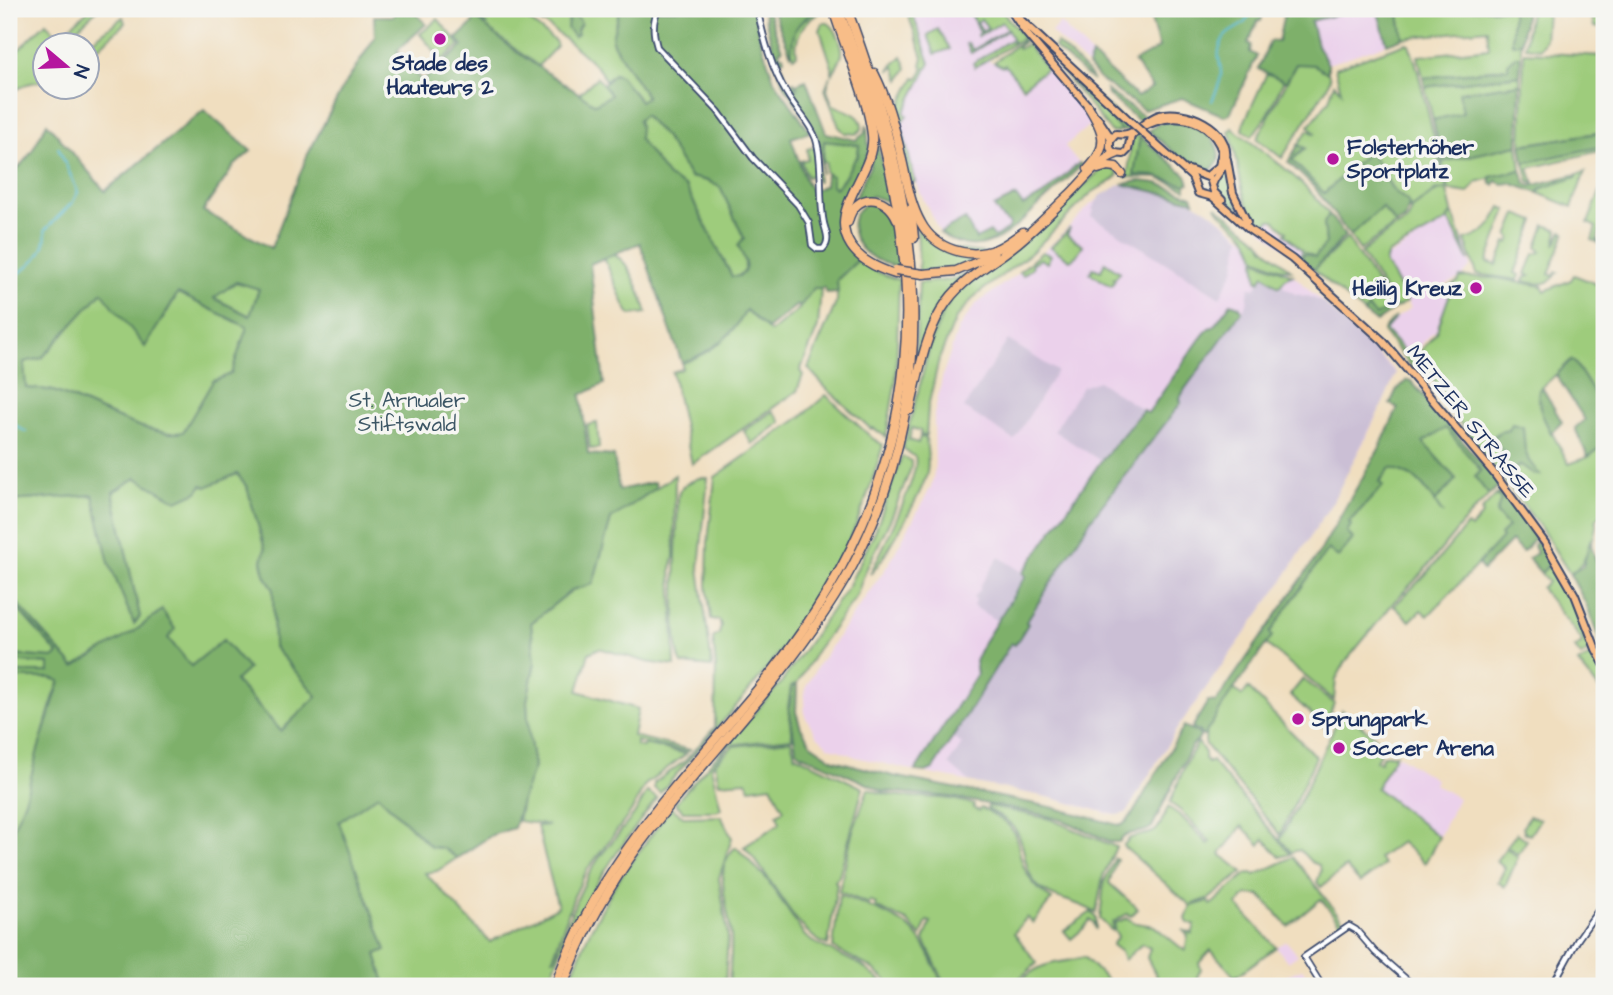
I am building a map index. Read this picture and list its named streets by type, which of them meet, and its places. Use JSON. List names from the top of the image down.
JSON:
{
  "streets": {
    "main road": ["METZER STRASSE"]
  },
  "parks": ["St. Arnualer Stiftswald"],
  "places": [
    "Stade des Hauteurs 2",
    "Folsterhöher Sportplatz",
    "Heilig Kreuz",
    "Sprungpark",
    "Soccer Arena"
  ],
  "north": "right"
}
